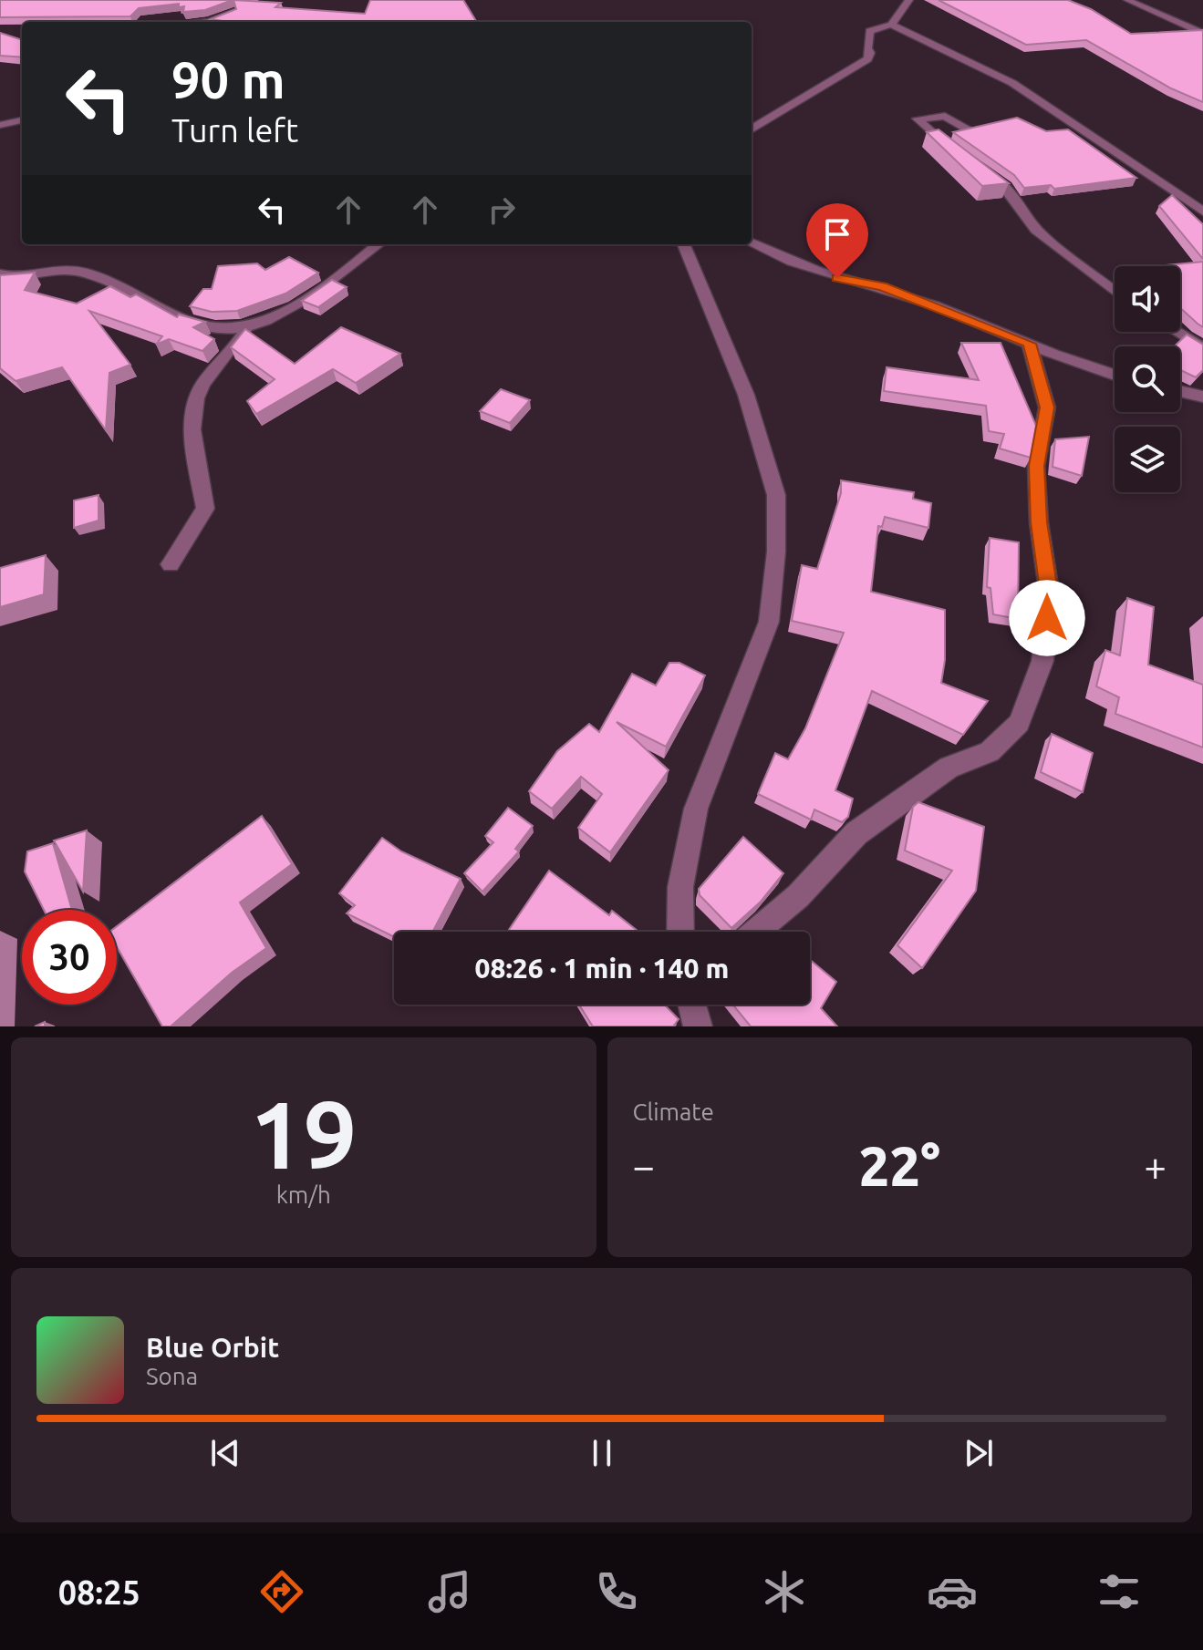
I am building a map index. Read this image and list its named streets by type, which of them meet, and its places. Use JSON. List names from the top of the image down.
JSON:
{
  "page": {
    "turn": ["90 m", "Turn left"],
    "limit": "30",
    "trip": "08:26 · 1 min · 140 m",
    "tile": [
      ["19", "km/h"],
      "Climate"
    ],
    "heat": ["−", "22°", "+"],
    "song": ["Blue Orbit", "Sona"],
    "tabs": "08:25"
  }
}
